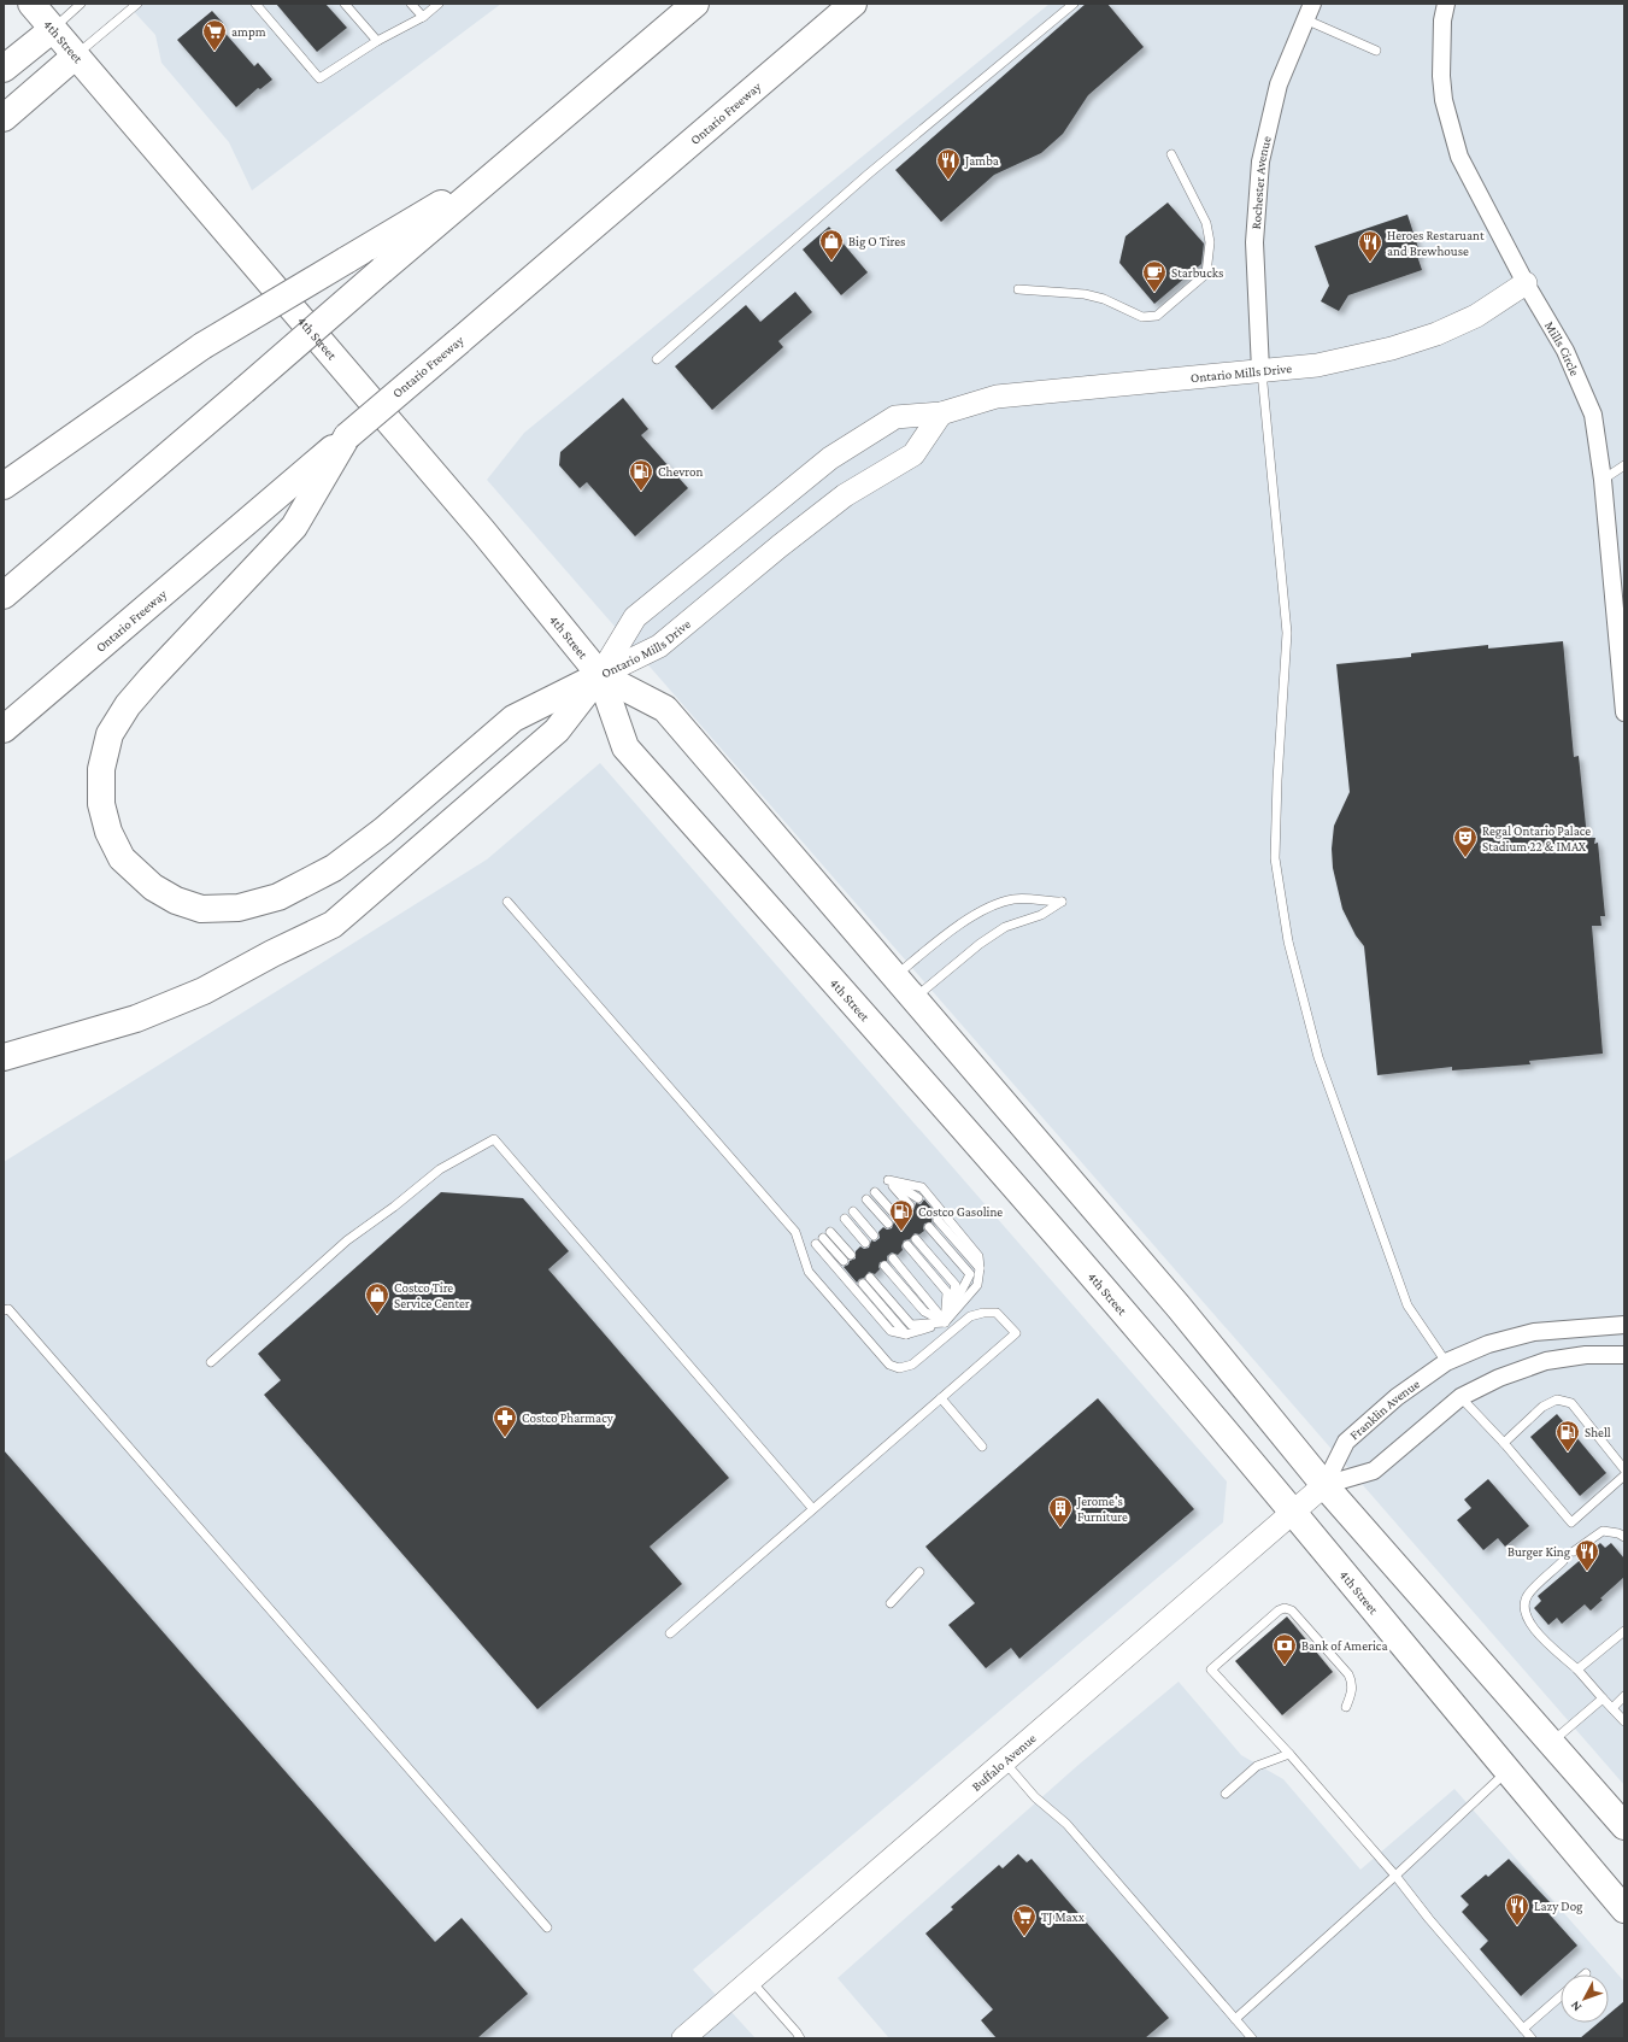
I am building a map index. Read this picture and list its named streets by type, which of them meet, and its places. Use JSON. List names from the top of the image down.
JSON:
{
  "streets": {
    "main road": ["4th Street", "Ontario Freeway"],
    "street": [
      "Rochester Avenue",
      "Mills Circle",
      "Ontario Mills Drive",
      "Franklin Avenue",
      "Buffalo Avenue"
    ]
  },
  "crossings": [
    ["4th Street", "Ontario Mills Drive"],
    ["4th Street", "Franklin Avenue"],
    ["4th Street", "Buffalo Avenue"],
    ["Rochester Avenue", "Ontario Mills Drive"],
    ["Mills Circle", "Ontario Mills Drive"],
    ["Franklin Avenue", "Buffalo Avenue"]
  ],
  "places": {
    "supermarket": ["ampm", "TJ Maxx"],
    "restaurant": [
      "Jamba",
      "Heroes Restaruant and Brewhouse",
      "Burger King",
      "Lazy Dog"
    ],
    "shop": ["Big O Tires", "Costco Tire Service Center"],
    "cafe": ["Starbucks"],
    "fuel station": ["Chevron", "Costco Gasoline", "Shell"],
    "theatre": ["Regal Ontario Palace Stadium 22 & IMAX"],
    "pharmacy": ["Costco Pharmacy"],
    "building": ["Jerome's Furniture"],
    "bank": ["Bank of America"]
  },
  "north": "bottom left"
}
